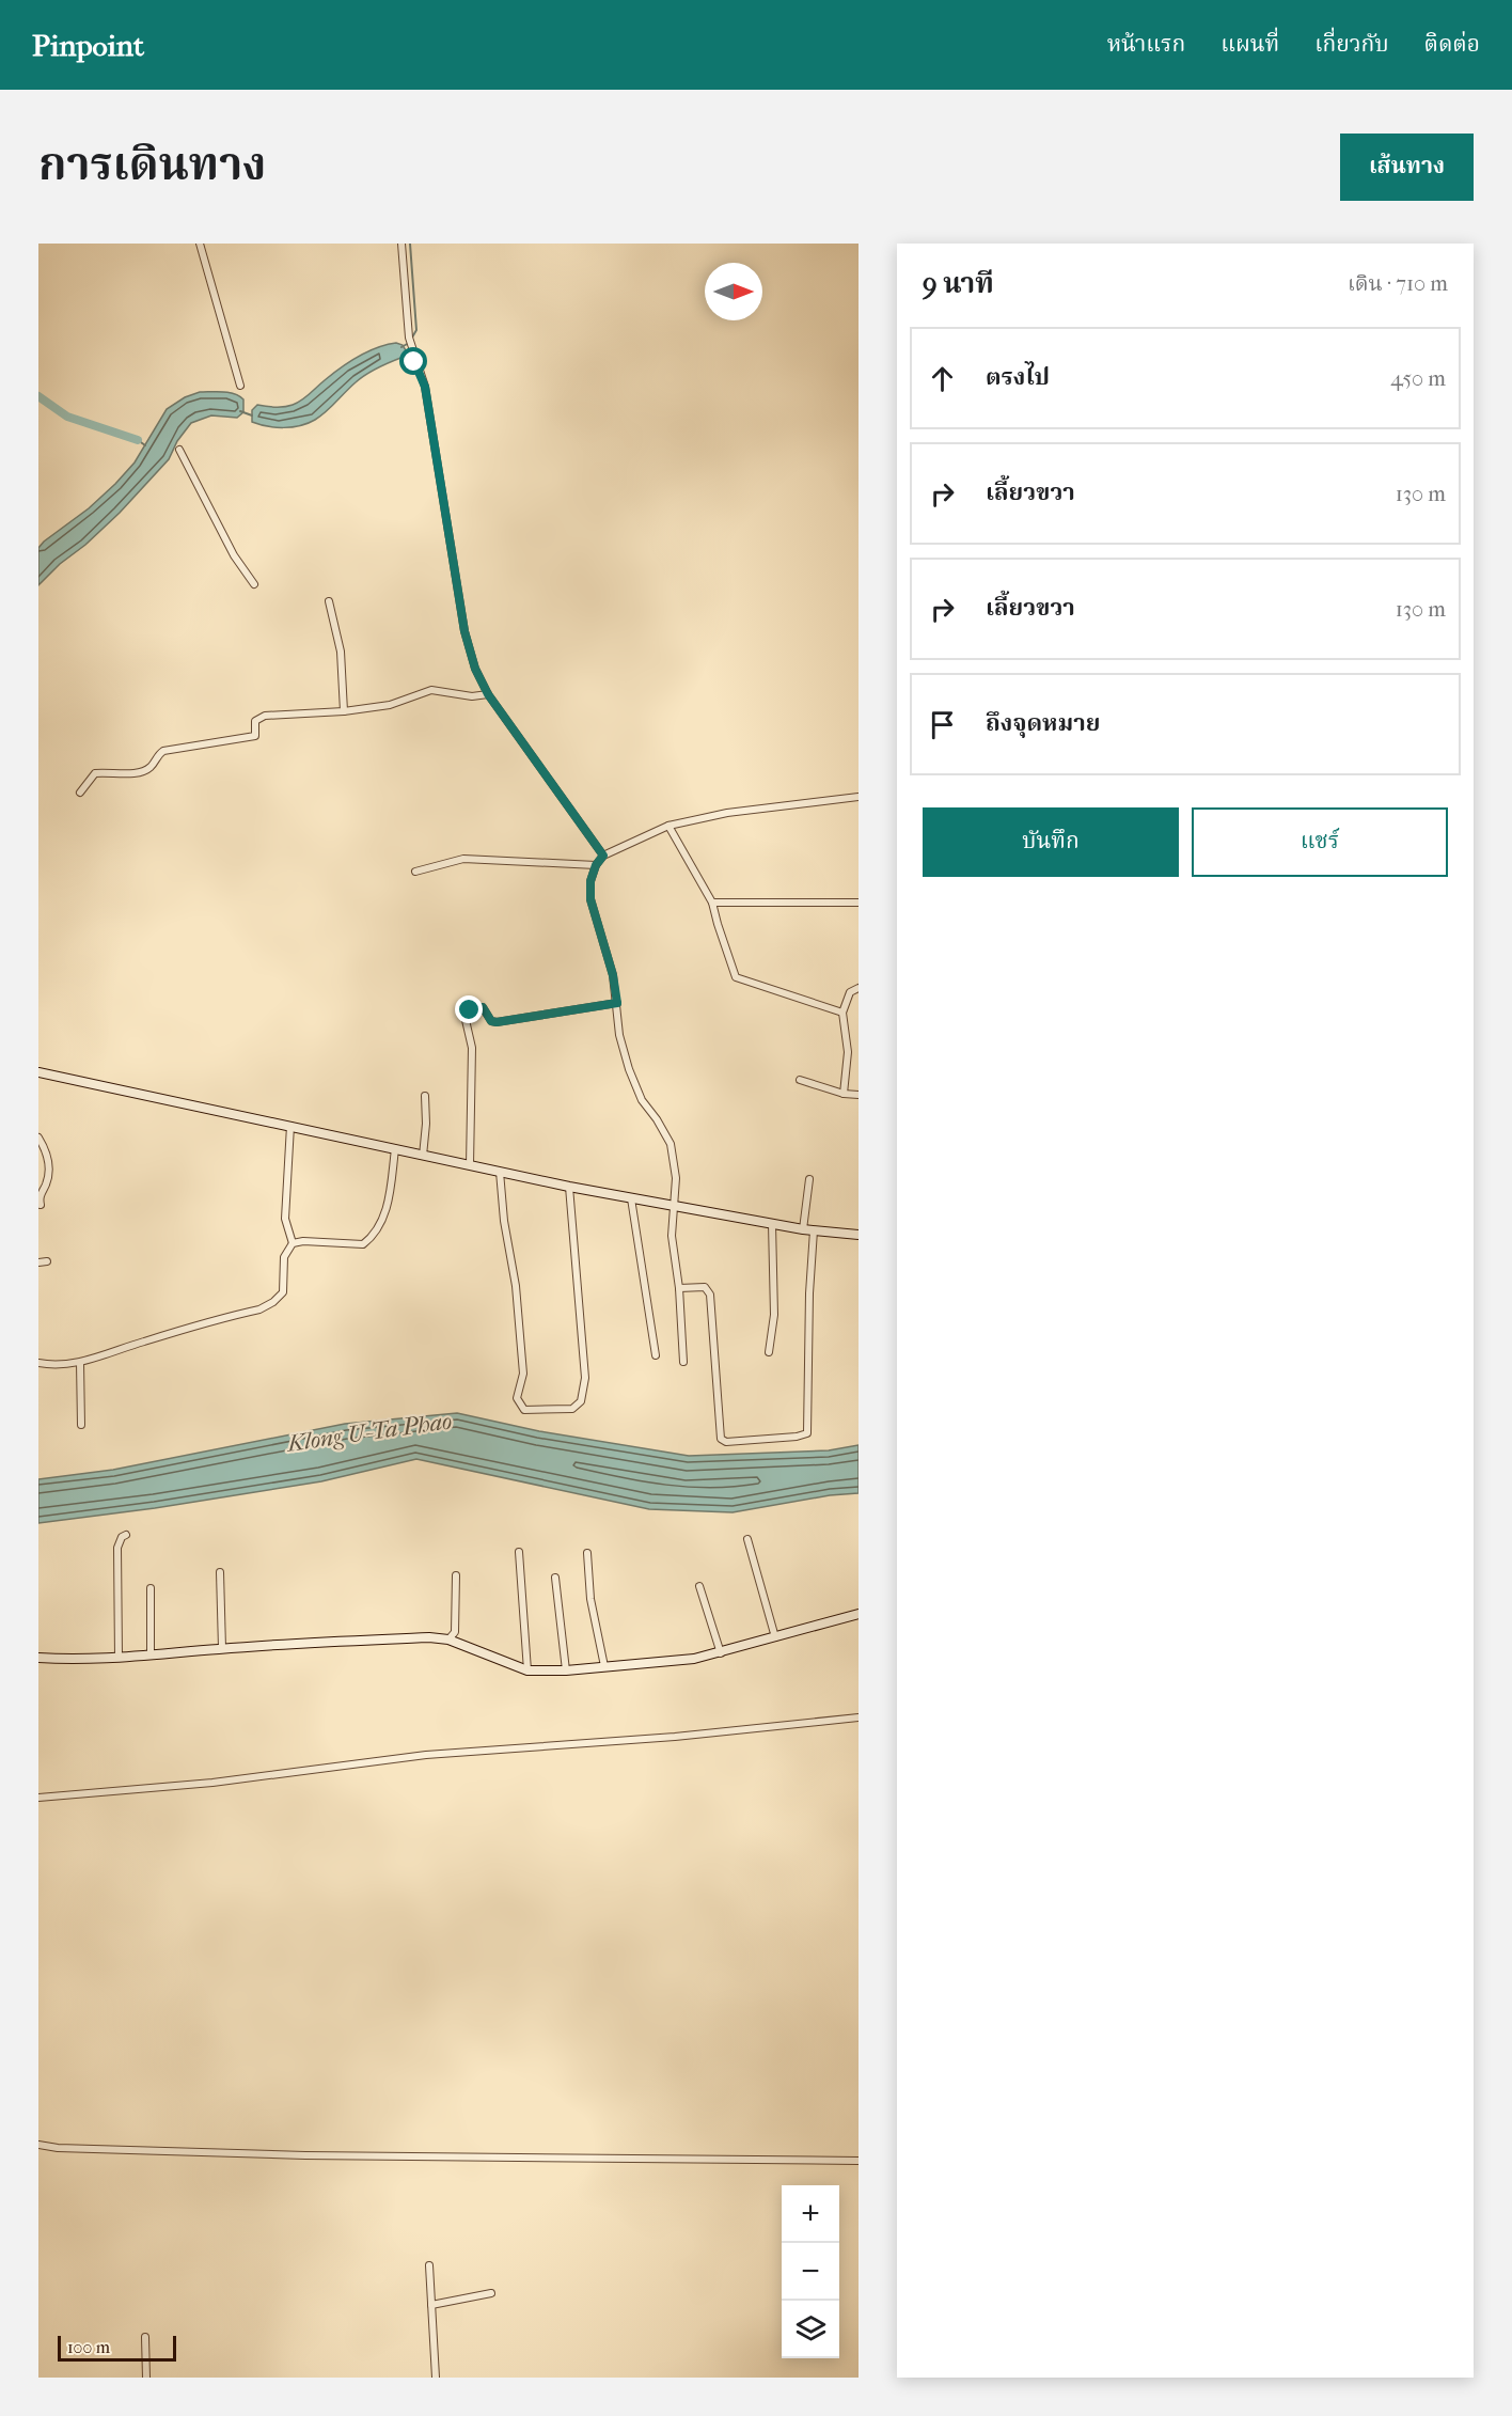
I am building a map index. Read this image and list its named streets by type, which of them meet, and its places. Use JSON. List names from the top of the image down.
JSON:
{
  "water": ["Klong U-Ta Phao"],
  "scale_bar": "100 m",
  "north": "right",
  "page": {
    "header": "Pinpoint",
    "nav": [
      "หน้าแรก",
      "แผนที่",
      "เกี่ยวกับ",
      "ติดต่อ"
    ],
    "title": "การเดินทาง",
    "buttons": [
      "เส้นทาง",
      ["บันทึก", "แชร์"]
    ],
    "heading": ["9 นาที", "เดิน · 710 m"],
    "list": [
      ["ตรงไป", "450 m"],
      ["เลี้ยวขวา", "130 m"],
      ["เลี้ยวขวา", "130 m"],
      "ถึงจุดหมาย"
    ],
    "map_buttons": ["+", "−"],
    "scale": "100 m"
  }
}
